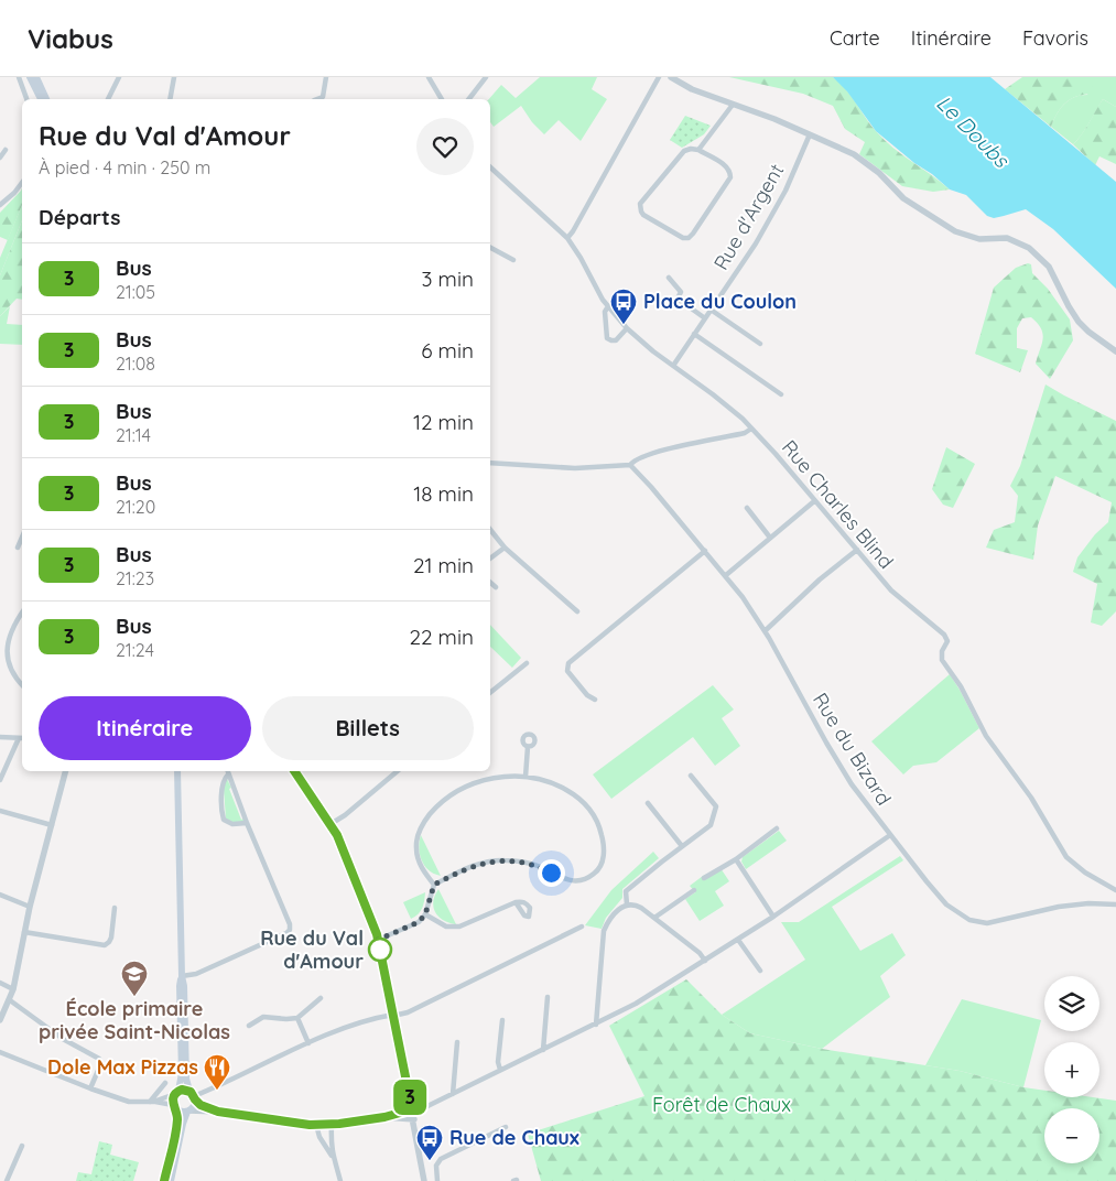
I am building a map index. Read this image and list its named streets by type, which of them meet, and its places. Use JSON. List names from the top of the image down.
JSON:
{
  "streets": {
    "street": ["Rue d'Argent", "Rue Charles Blind", "Rue du Bizard"]
  },
  "crossings": [
    ["Rue d'Argent", "Rue Charles Blind"]
  ],
  "water": ["Le Doubs"],
  "parks": ["Forêt de Chaux"],
  "places": {
    "bus stop": ["Place du Coulon", "Rue de Chaux"],
    "other": ["Rue du Val d'Amour"],
    "school or university": ["École primaire privée Saint-Nicolas"],
    "restaurant": ["Dole Max Pizzas"]
  },
  "lines": ["bus line 3"],
  "page": {
    "header": "Viabus",
    "nav": ["Carte", "Itinéraire", "Favoris"],
    "on_map": "3",
    "heading": [
      ["Rue du Val d'Amour", "À pied · 4 min · 250 m"],
      "Départs"
    ],
    "list": [
      {
        "mark": "3",
        "name": "Bus",
        "note": "21:05",
        "value": "3 min"
      },
      {
        "mark": "3",
        "name": "Bus",
        "note": "21:08",
        "value": "6 min"
      },
      {
        "mark": "3",
        "name": "Bus",
        "note": "21:14",
        "value": "12 min"
      },
      {
        "mark": "3",
        "name": "Bus",
        "note": "21:20",
        "value": "18 min"
      },
      {
        "mark": "3",
        "name": "Bus",
        "note": "21:23",
        "value": "21 min"
      },
      {
        "mark": "3",
        "name": "Bus",
        "note": "21:24",
        "value": "22 min"
      }
    ],
    "buttons": ["Itinéraire", "Billets"],
    "map_buttons": ["+", "−"]
  }
}
